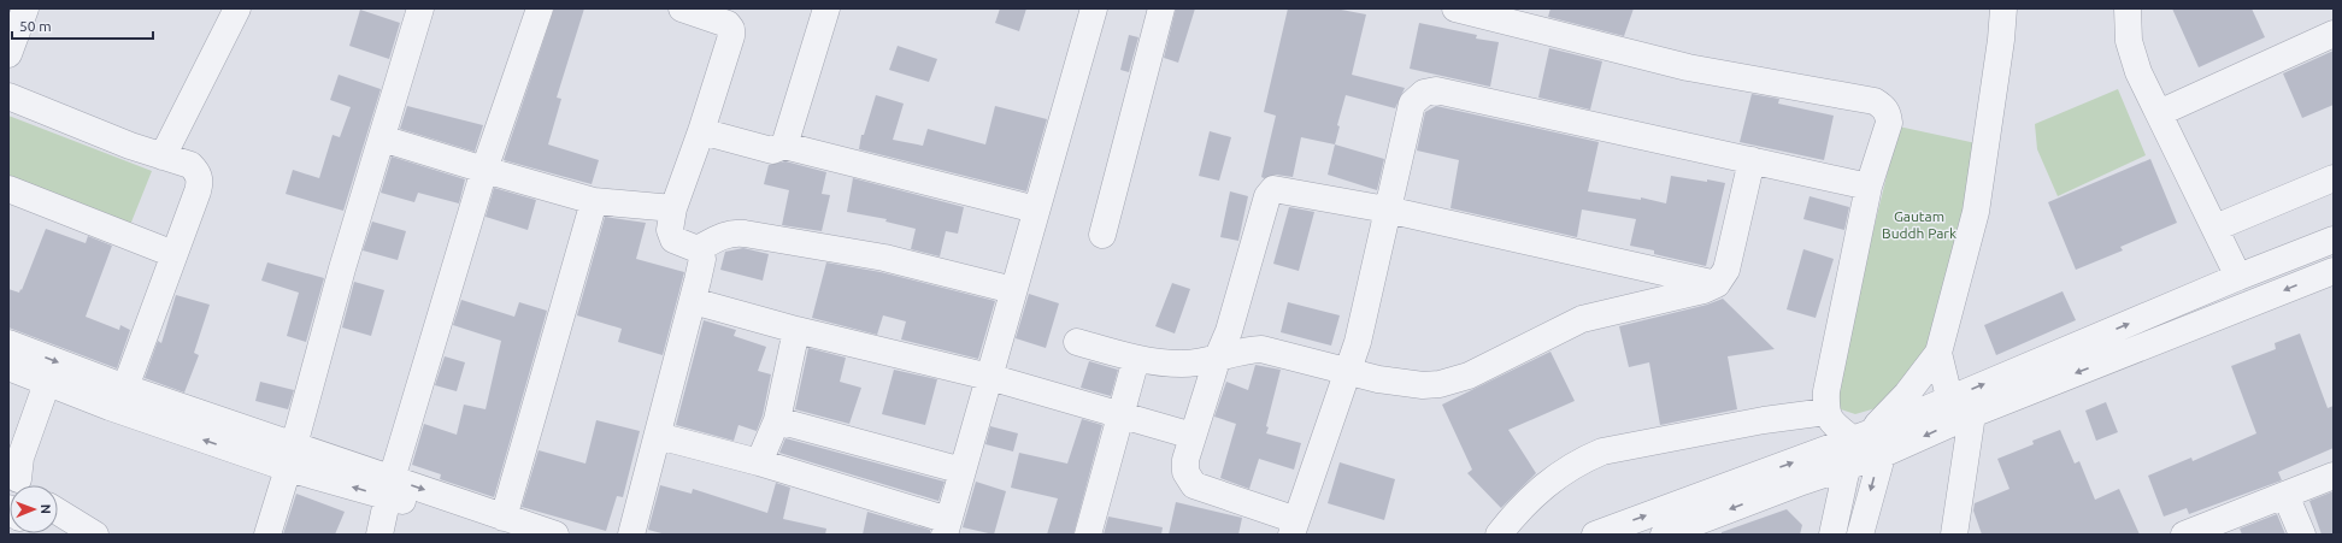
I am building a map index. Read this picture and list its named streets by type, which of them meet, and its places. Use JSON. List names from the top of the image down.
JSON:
{
  "parks": ["Gautam Buddh Park"],
  "scale_bar": "50 m",
  "north": "right"
}
